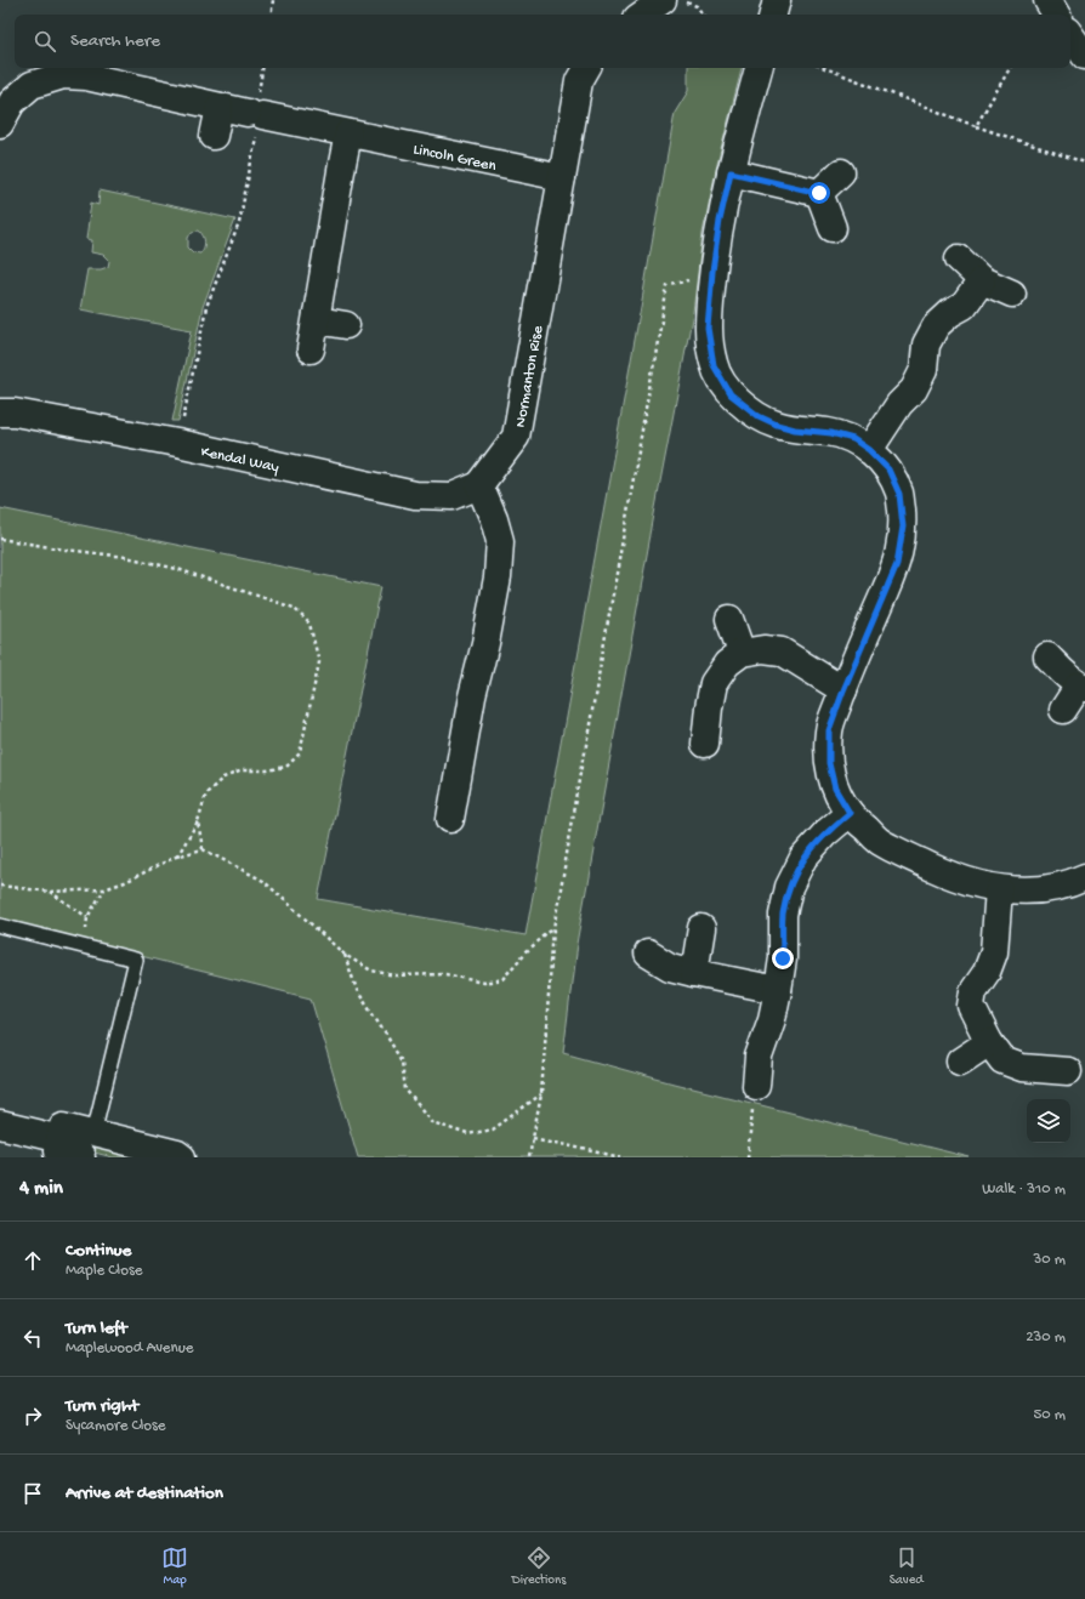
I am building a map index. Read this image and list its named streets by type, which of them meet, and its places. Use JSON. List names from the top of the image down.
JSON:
{
  "streets": {
    "street": ["Lincoln Green", "Normanton Rise", "Kendal Way"]
  },
  "crossings": [
    ["Lincoln Green", "Normanton Rise"],
    ["Normanton Rise", "Kendal Way"]
  ],
  "page": {
    "search": "Search here",
    "heading": ["4 min", "Walk · 310 m"],
    "list": [
      ["Continue", "Maple Close", "30 m"],
      ["Turn left", "Maplewood Avenue", "230 m"],
      ["Turn right", "Sycamore Close", "50 m"],
      "Arrive at destination"
    ],
    "nav": ["Map", "Directions", "Saved"]
  }
}
